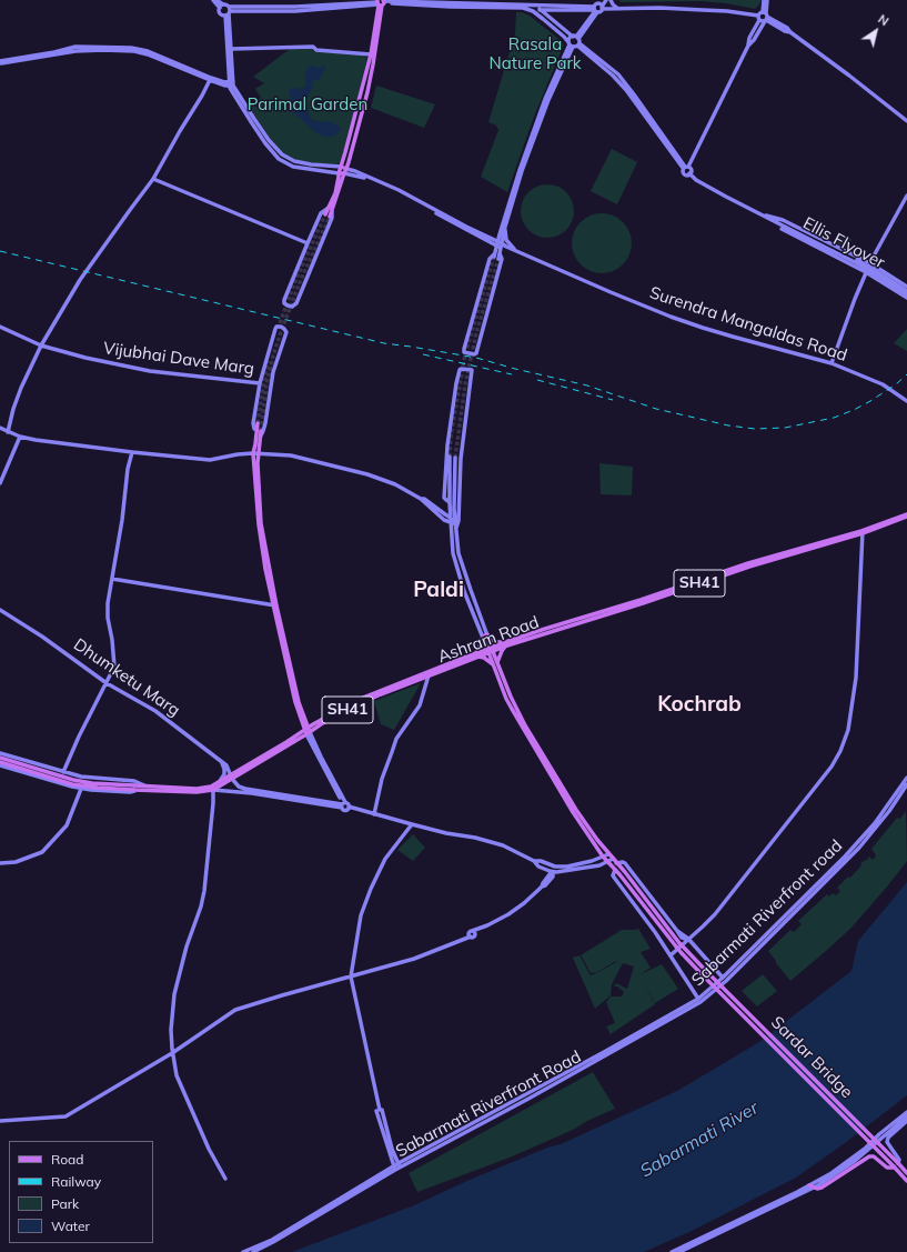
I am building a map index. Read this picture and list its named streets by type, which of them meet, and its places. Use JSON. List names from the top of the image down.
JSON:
{
  "streets": {
    "main road": ["SH41", "Ashram Road", "Sardar Bridge"],
    "street": [
      "Ellis Flyover",
      "Surendra Mangaldas Road",
      "Vijubhai Dave Marg",
      "Dhumketu Marg",
      "Sabarmati Riverfront road",
      "Sabarmati Riverfront Road"
    ]
  },
  "crossings": [
    ["Ashram Road", "Dhumketu Marg"],
    ["Sabarmati Riverfront road", "Sabarmati Riverfront Road"]
  ],
  "districts": ["Paldi", "Kochrab"],
  "water": ["Sabarmati River"],
  "parks": ["Rasala Nature Park", "Parimal Garden"],
  "legend": [
    "Road",
    "Railway",
    "Park",
    "Water"
  ],
  "north": "top right"
}
